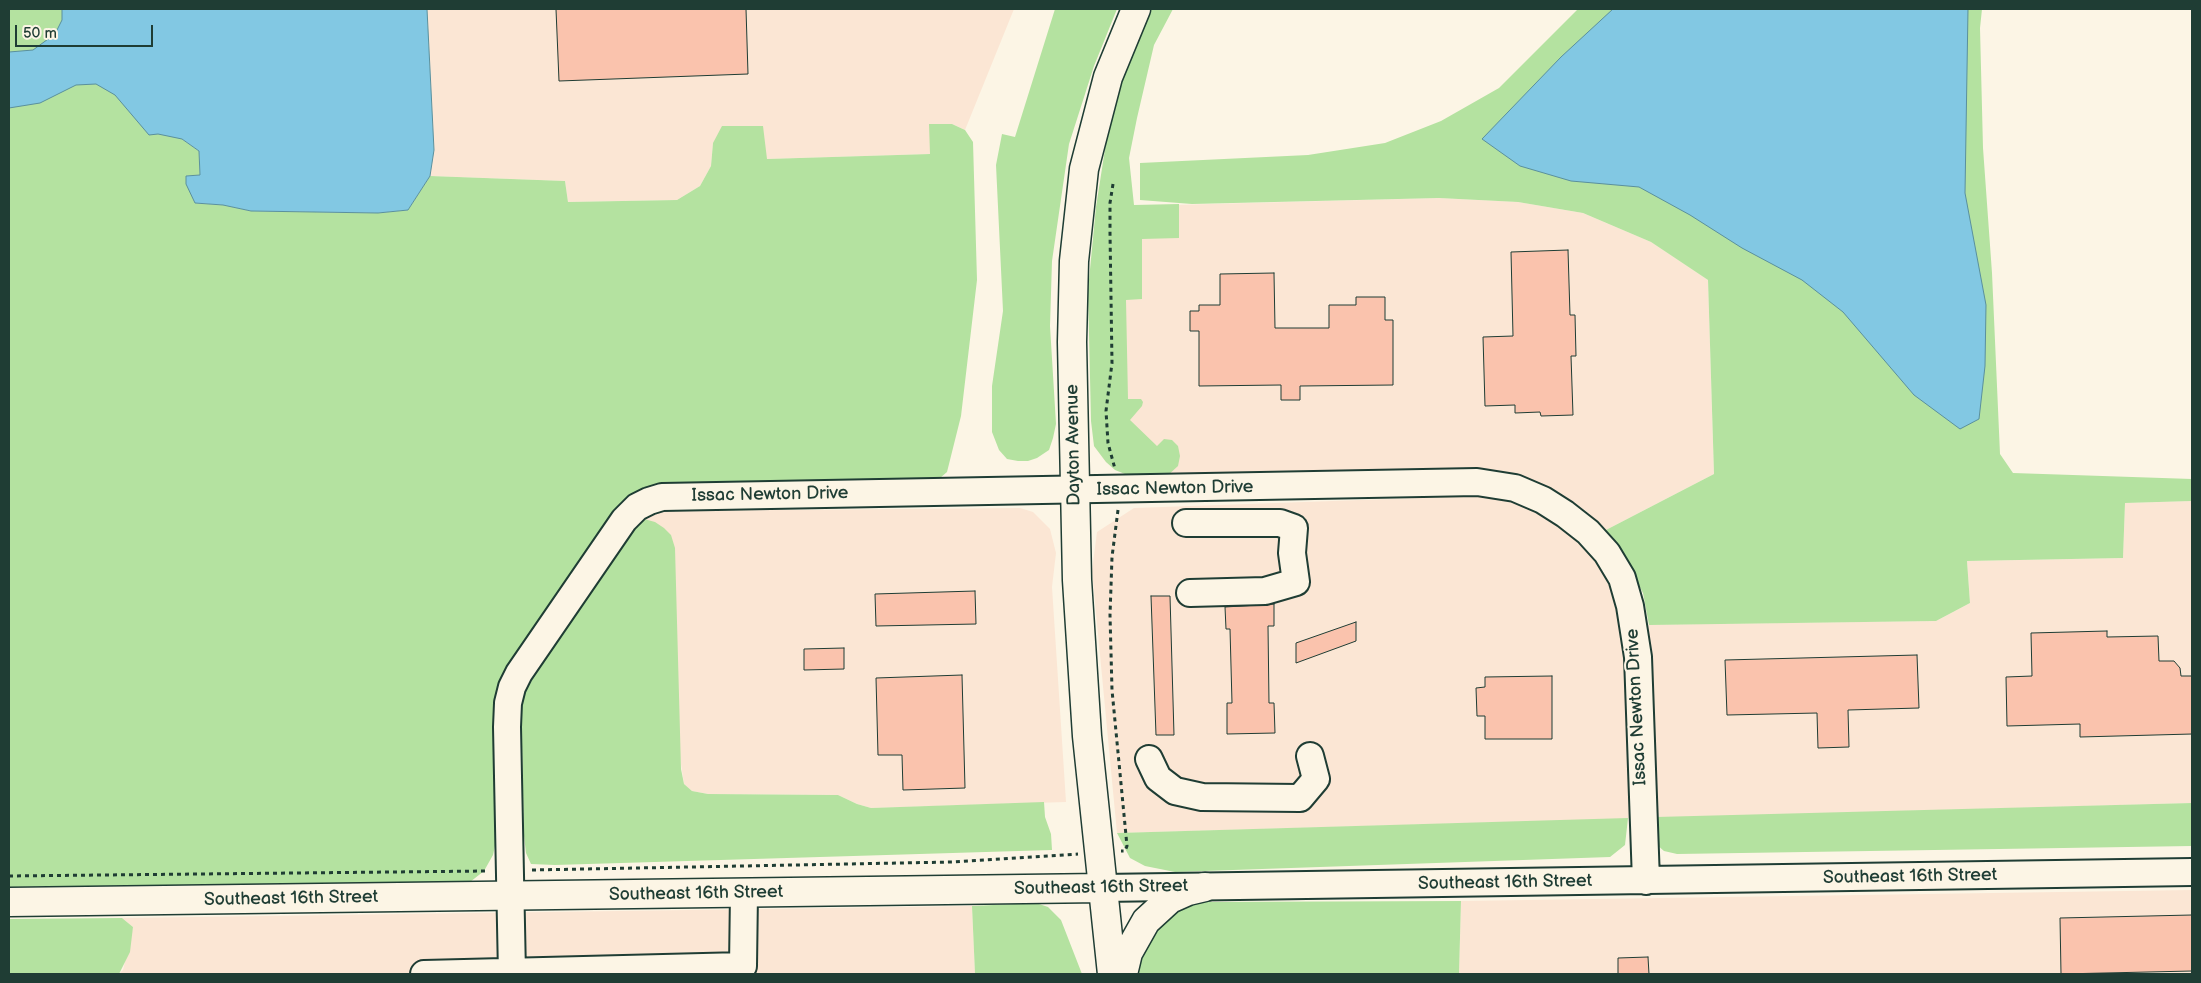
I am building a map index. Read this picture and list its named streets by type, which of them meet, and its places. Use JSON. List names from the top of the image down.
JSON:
{
  "streets": {
    "main road": ["Dayton Avenue", "Southeast 16th Street"],
    "street": ["Issac Newton Drive"]
  },
  "crossings": [
    ["Dayton Avenue", "Issac Newton Drive"],
    ["Dayton Avenue", "Southeast 16th Street"],
    ["Issac Newton Drive", "Southeast 16th Street"]
  ],
  "scale_bar": "50 m"
}
